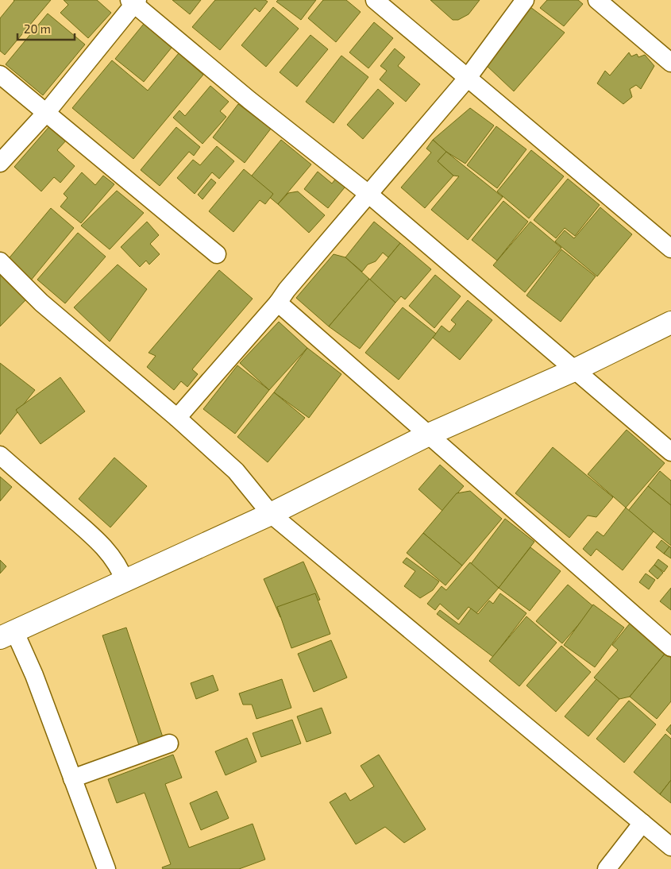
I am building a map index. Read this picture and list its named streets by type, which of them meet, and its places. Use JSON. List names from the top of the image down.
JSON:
{
  "scale_bar": "20 m"
}
